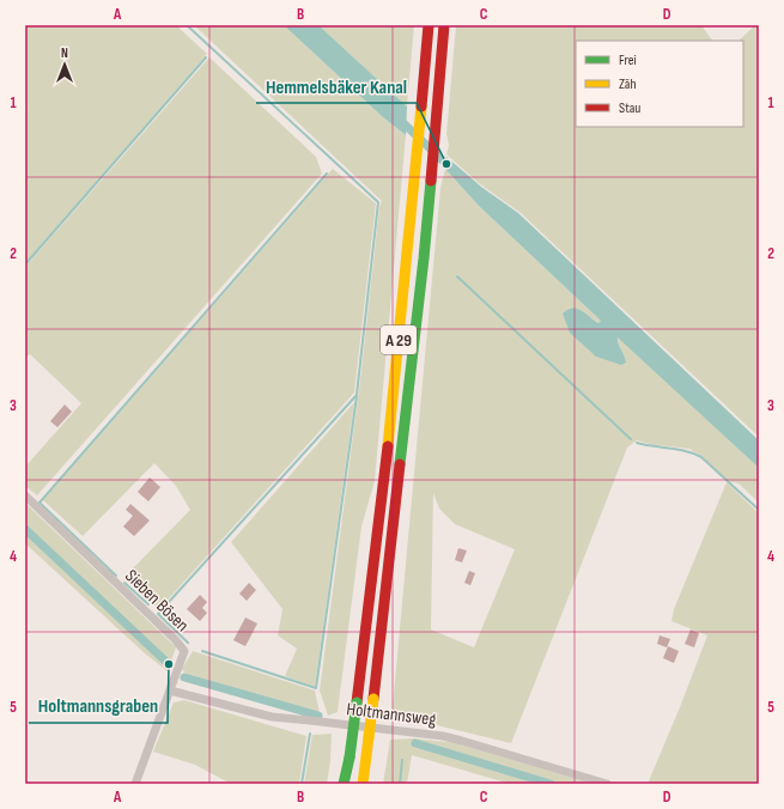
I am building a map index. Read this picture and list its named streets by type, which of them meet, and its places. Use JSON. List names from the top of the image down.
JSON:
{
  "streets": {
    "highway": ["A 29"],
    "street": ["Sieben Bösen", "Holtmannsweg"]
  },
  "crossings": [
    ["Sieben Bösen", "Holtmannsweg"]
  ],
  "places": ["Hemmelsbäker Kanal", "Holtmannsgraben"],
  "legend": ["Frei", "Zäh", "Stau"],
  "north": "top",
  "grid": {
    "columns": [
      "A",
      "B",
      "C",
      "D"
    ],
    "rows": [
      "1",
      "2",
      "3",
      "4",
      "5"
    ]
  }
}
